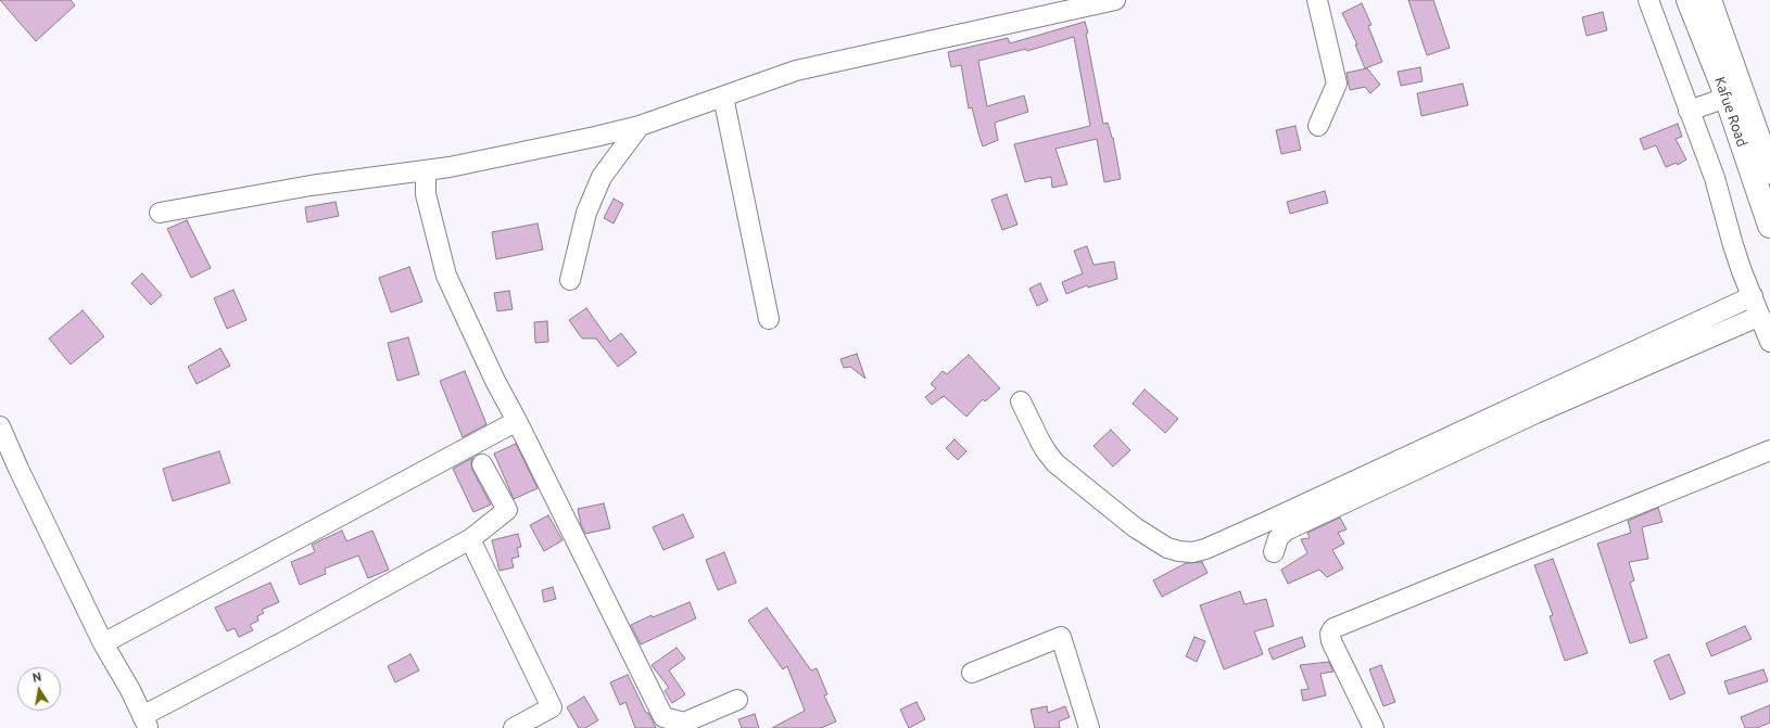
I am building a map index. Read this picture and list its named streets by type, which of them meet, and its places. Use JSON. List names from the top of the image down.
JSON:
{
  "streets": {
    "highway": ["Kafue Road"]
  },
  "north": "top"
}
